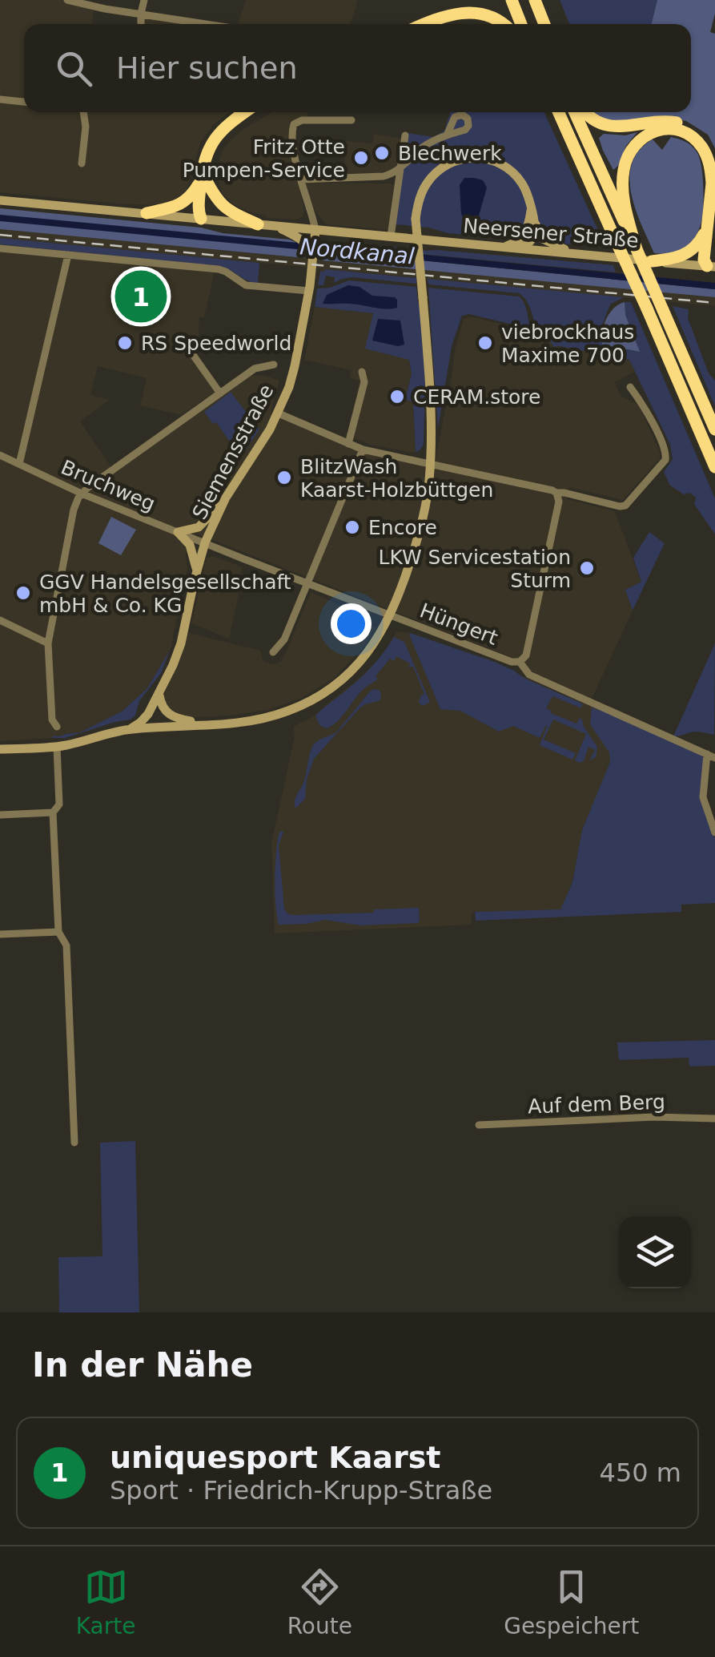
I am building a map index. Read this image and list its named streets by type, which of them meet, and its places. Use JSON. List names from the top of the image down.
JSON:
{
  "streets": {
    "street": [
      "Neersener Straße",
      "Siemensstraße",
      "Bruchweg",
      "Hüngert",
      "Auf dem Berg"
    ]
  },
  "crossings": [
    ["Neersener Straße", "Siemensstraße"],
    ["Siemensstraße", "Bruchweg"],
    ["Siemensstraße", "Hüngert"],
    ["Bruchweg", "Hüngert"]
  ],
  "water": ["Nordkanal"],
  "places": [
    "Blechwerk",
    "Fritz Otte Pumpen-Service",
    "RS Speedworld",
    "viebrockhaus Maxime 700",
    "CERAM.store",
    "BlitzWash Kaarst-Holzbüttgen",
    "Encore",
    "LKW Servicestation Sturm",
    "GGV Handelsgesellschaft mbH & Co. KG"
  ],
  "page": {
    "search": "Hier suchen",
    "pins": "1",
    "heading": "In der Nähe",
    "list": [
      {
        "mark": "1",
        "name": "uniquesport Kaarst",
        "note": "Sport · Friedrich-Krupp-Straße",
        "value": "450 m"
      }
    ],
    "nav": ["Karte", "Route", "Gespeichert"]
  }
}
